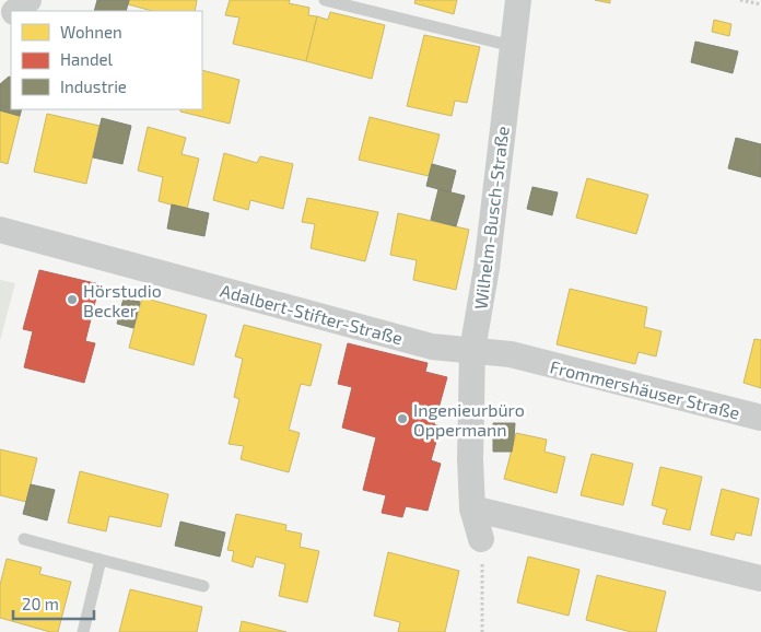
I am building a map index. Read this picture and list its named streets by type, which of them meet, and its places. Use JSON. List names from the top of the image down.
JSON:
{
  "streets": {
    "street": ["Wilhelm-Busch-Straße", "Adalbert-Stifter-Straße", "Frommershäuser Straße"]
  },
  "crossings": [
    ["Wilhelm-Busch-Straße", "Adalbert-Stifter-Straße"],
    ["Wilhelm-Busch-Straße", "Frommershäuser Straße"],
    ["Adalbert-Stifter-Straße", "Frommershäuser Straße"]
  ],
  "places": ["Hörstudio Becker", "Ingenieurbüro Oppermann"],
  "legend": ["Wohnen", "Handel", "Industrie"],
  "scale_bar": "20 m"
}
